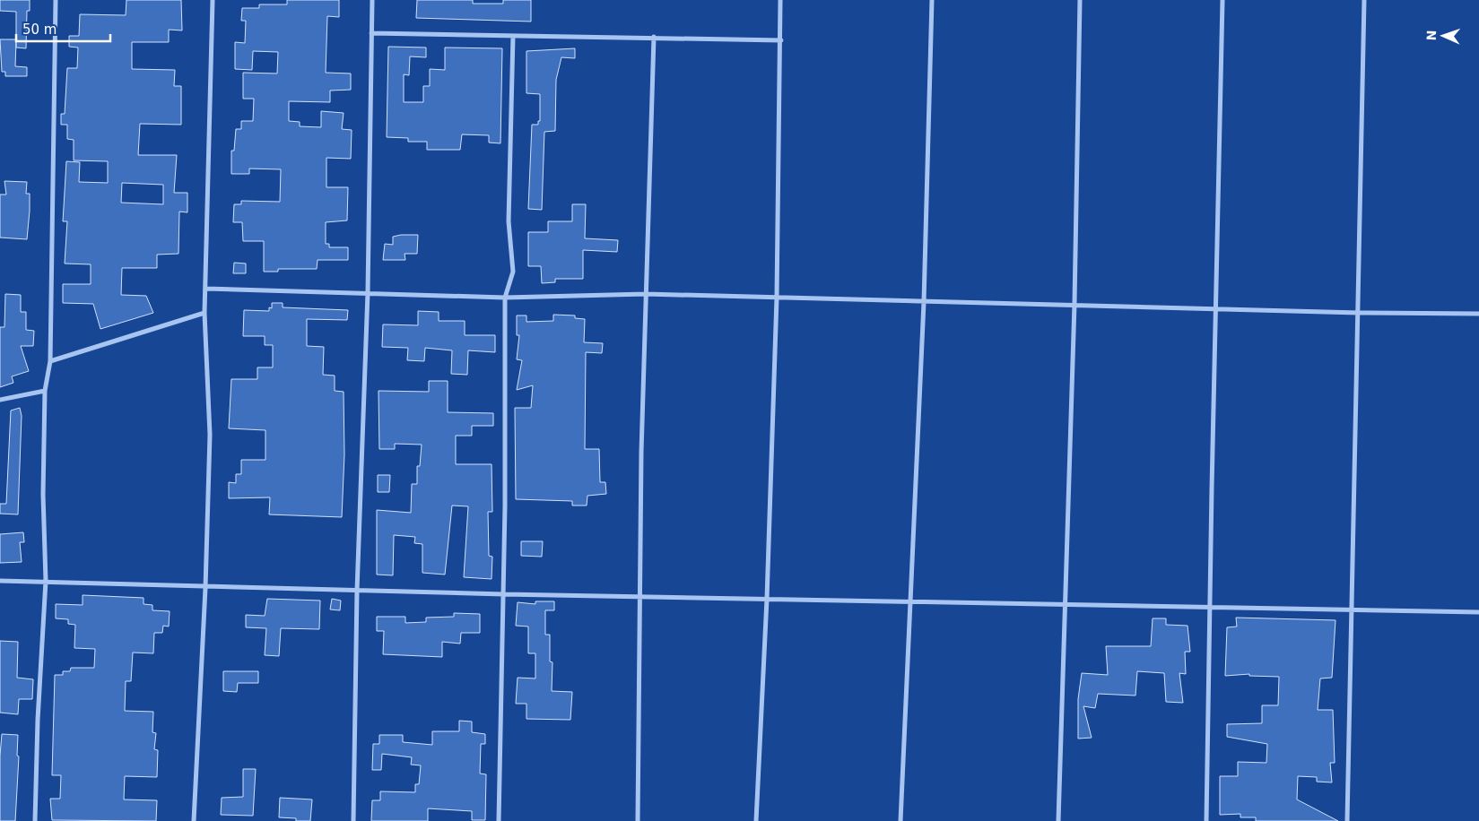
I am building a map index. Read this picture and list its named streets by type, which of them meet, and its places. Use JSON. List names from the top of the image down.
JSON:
{
  "scale_bar": "50 m",
  "north": "left"
}
